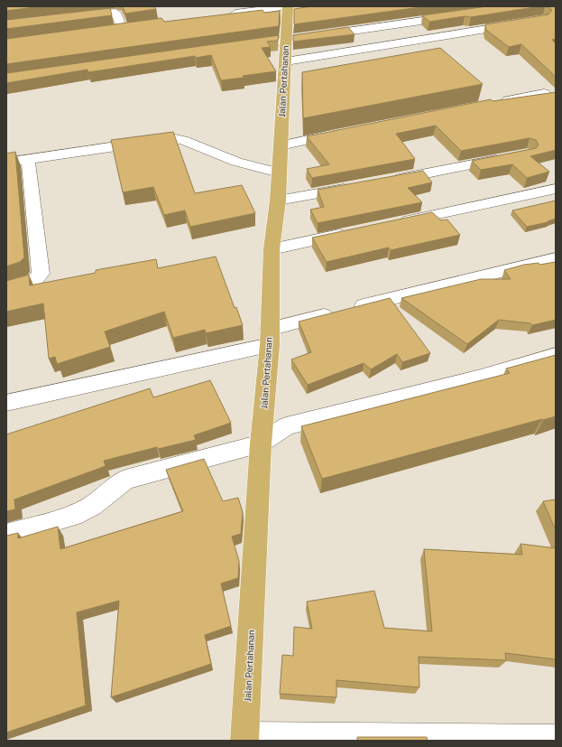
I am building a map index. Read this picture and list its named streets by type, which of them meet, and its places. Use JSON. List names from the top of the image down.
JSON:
{
  "streets": {
    "main road": ["Jalan Pertahanan"]
  }
}
